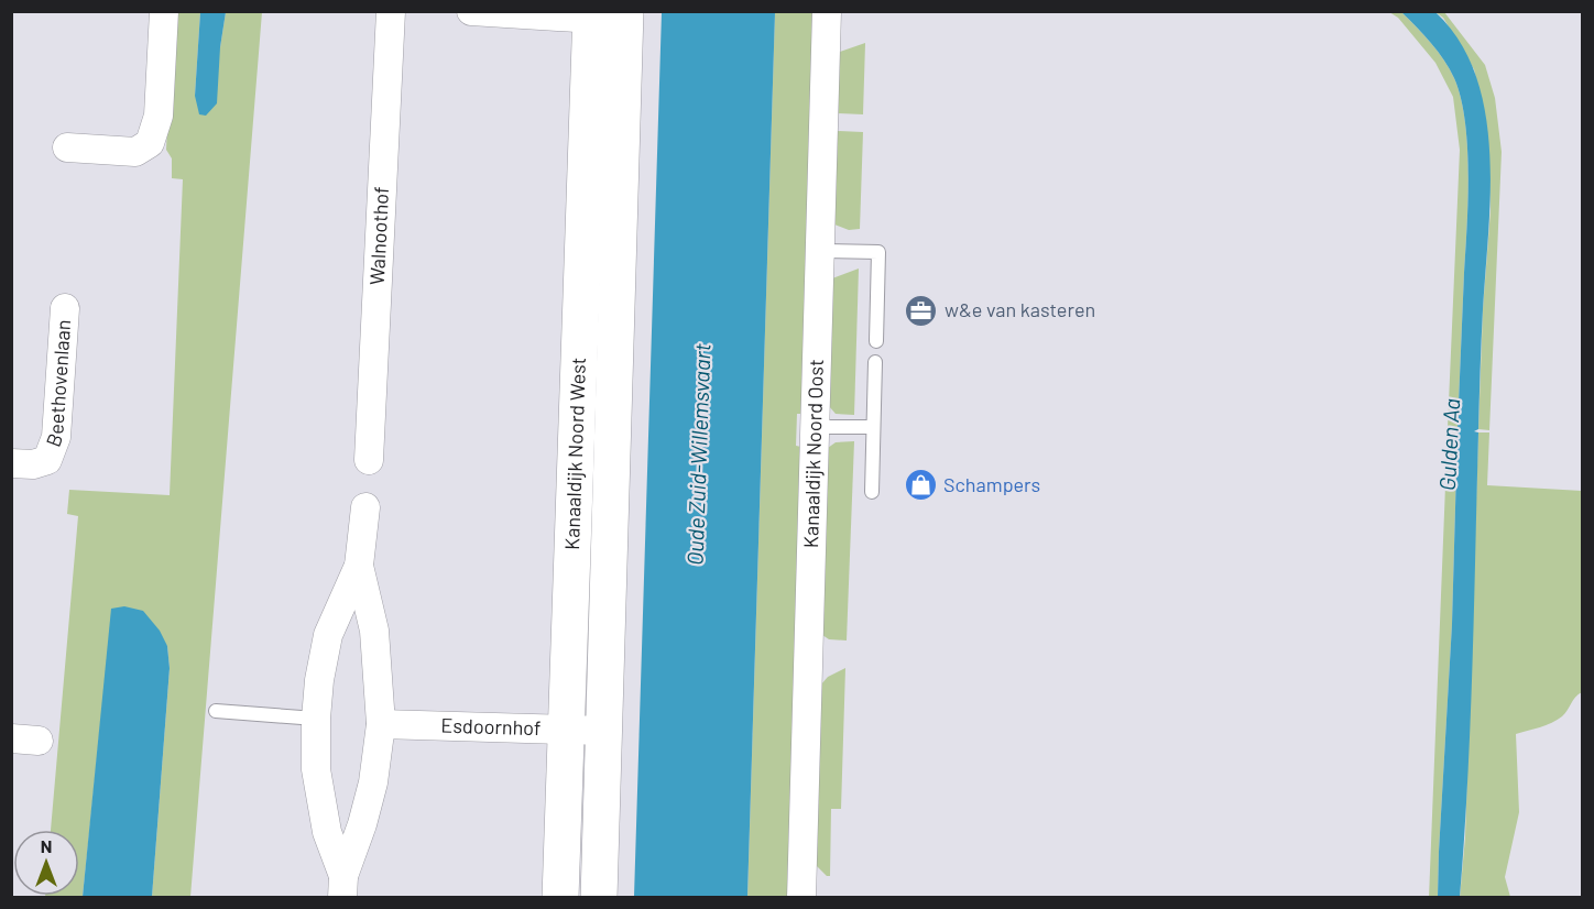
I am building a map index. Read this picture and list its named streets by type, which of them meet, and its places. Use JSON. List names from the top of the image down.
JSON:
{
  "streets": {
    "main road": ["Kanaaldijk Noord West"],
    "street": [
      "Walnoothof",
      "Beethovenlaan",
      "Kanaaldijk Noord Oost",
      "Esdoornhof"
    ]
  },
  "crossings": [
    ["Kanaaldijk Noord West", "Esdoornhof"]
  ],
  "water": ["Gulden Aa", "Oude Zuid-Willemsvaart"],
  "places": {
    "office": ["w&e van kasteren"],
    "shop": ["Schampers"]
  },
  "north": "top"
}
